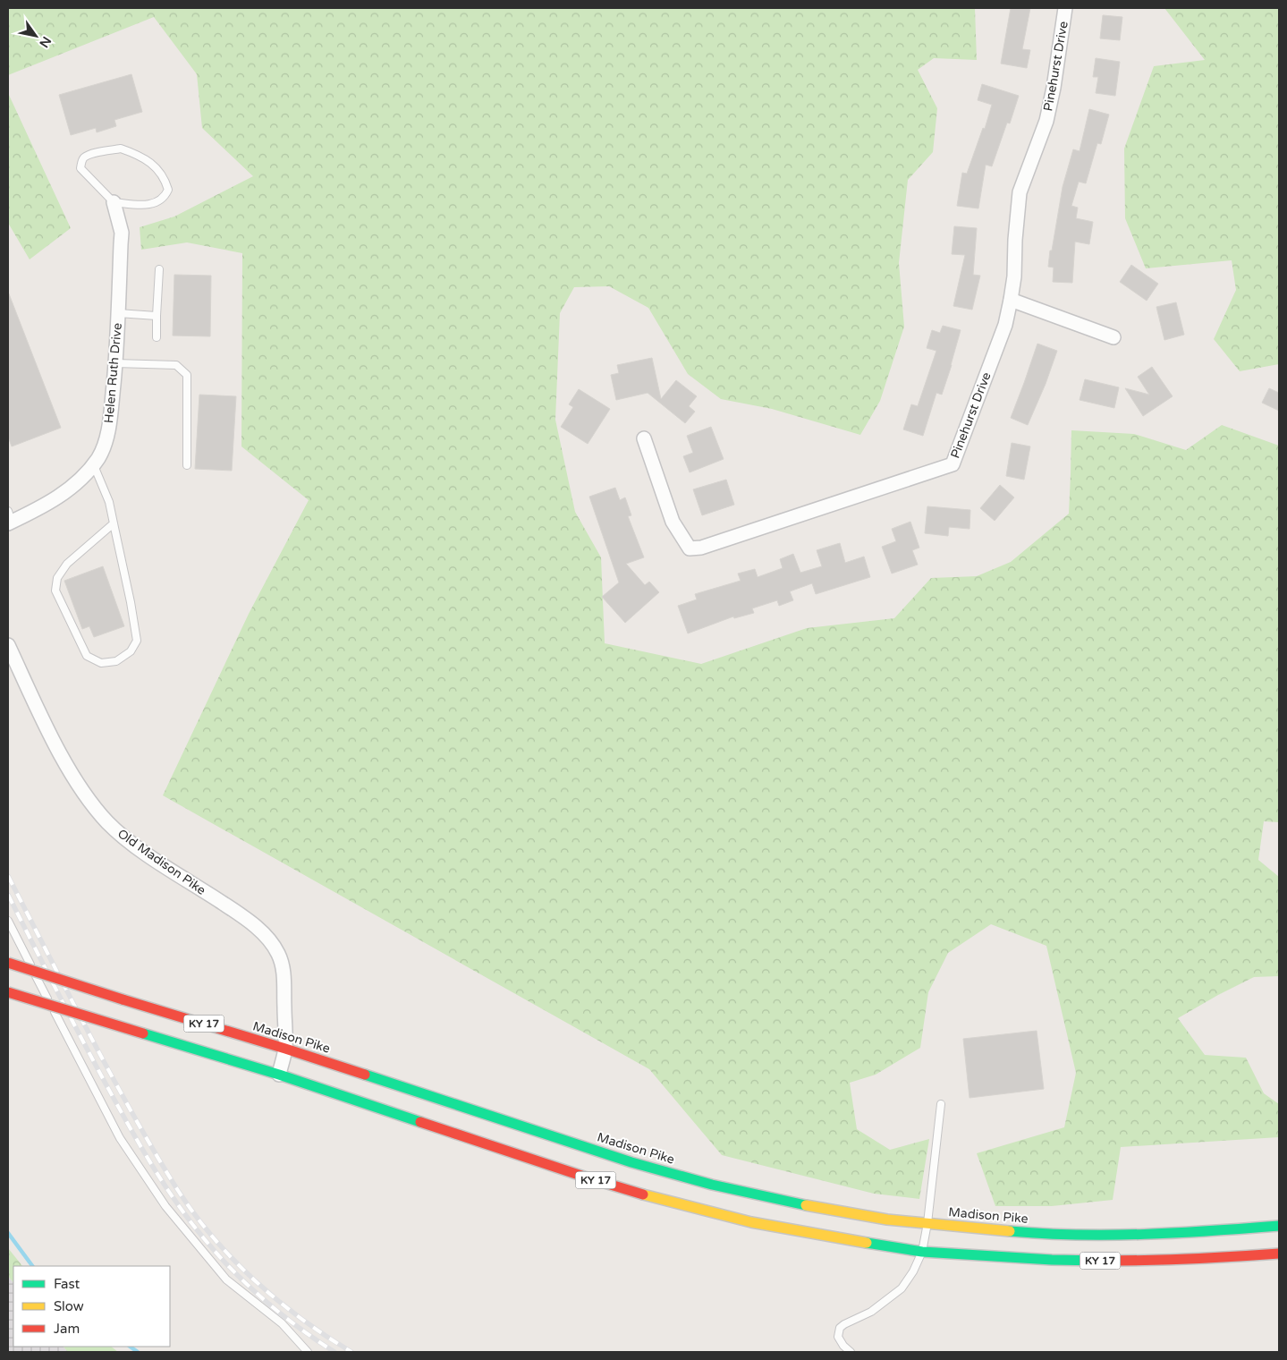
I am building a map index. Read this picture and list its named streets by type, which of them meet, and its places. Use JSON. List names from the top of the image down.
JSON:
{
  "streets": {
    "main road": ["KY 17", "Madison Pike"],
    "street": ["Pinehurst Drive", "Helen Ruth Drive", "Old Madison Pike"]
  },
  "crossings": [
    ["Old Madison Pike", "KY 17"],
    ["Old Madison Pike", "Madison Pike"]
  ],
  "legend": ["Fast", "Slow", "Jam"],
  "north": "bottom right"
}
